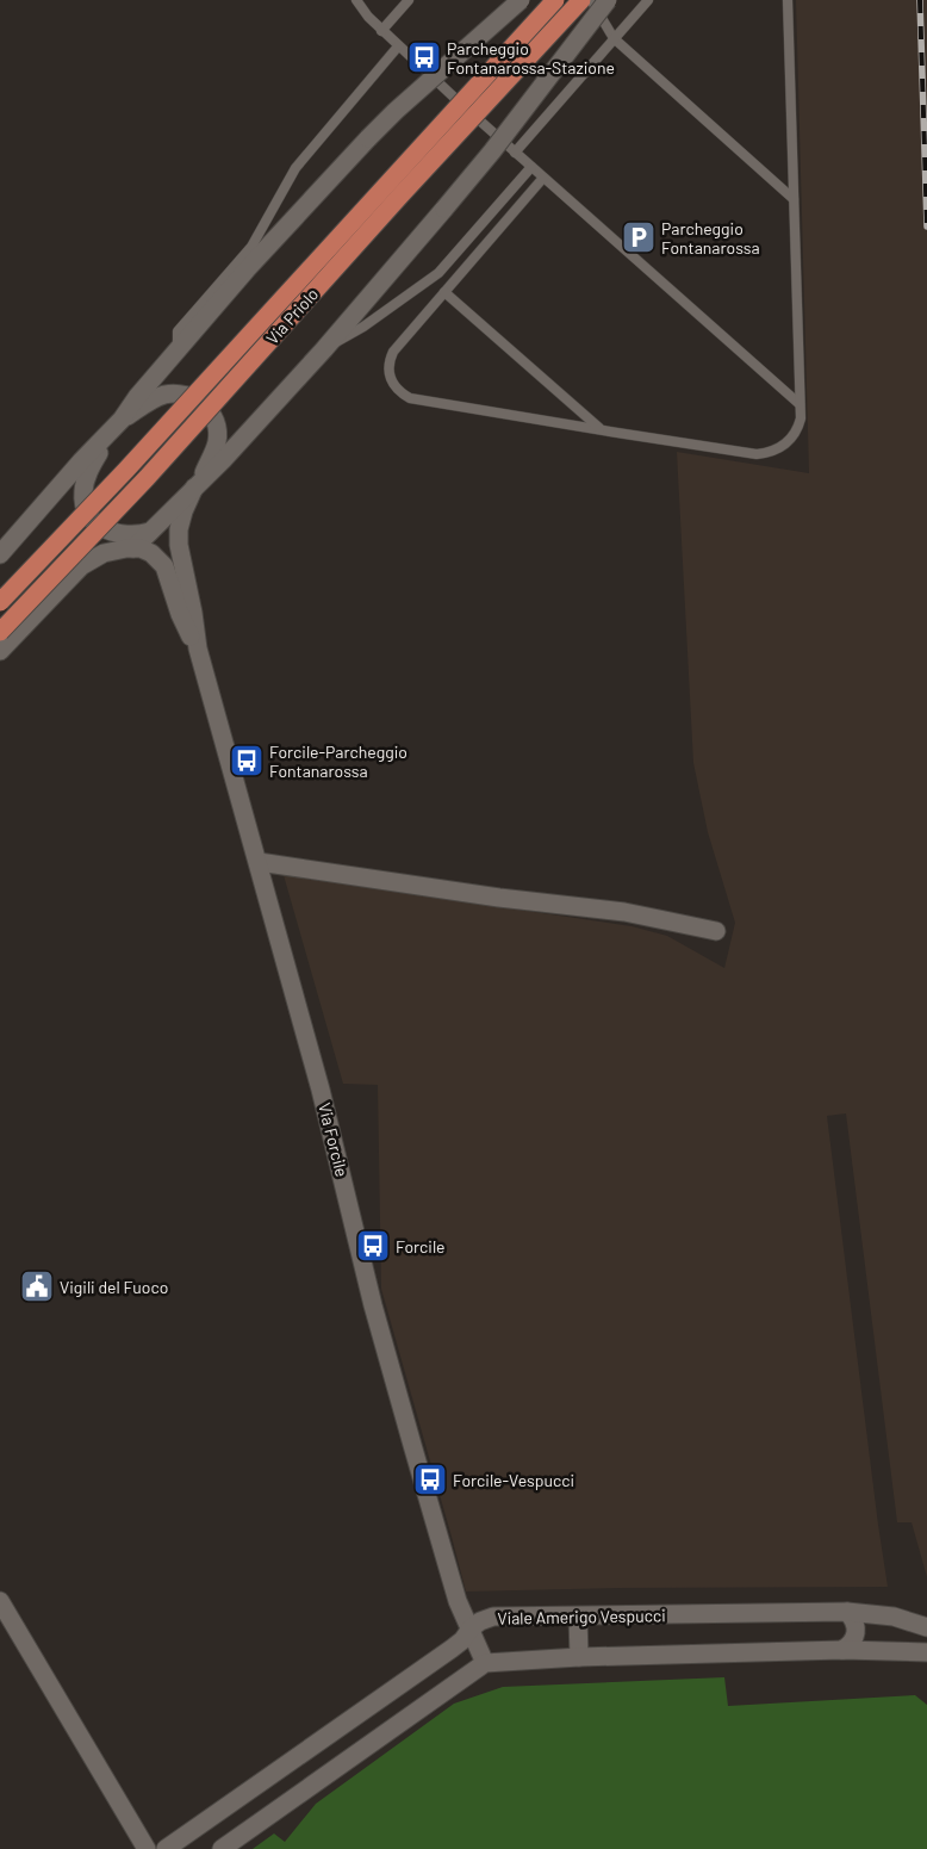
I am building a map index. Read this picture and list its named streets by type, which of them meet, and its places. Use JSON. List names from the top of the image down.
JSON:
{
  "streets": {
    "main road": ["Via Priolo"],
    "street": ["Via Forcile", "Viale Amerigo Vespucci"]
  },
  "crossings": [
    ["Via Forcile", "Viale Amerigo Vespucci"]
  ],
  "places": {
    "bus stop": [
      "Parcheggio Fontanarossa-Stazione",
      "Forcile-Parcheggio Fontanarossa",
      "Forcile",
      "Forcile-Vespucci"
    ],
    "parking": ["Parcheggio Fontanarossa"],
    "public building": ["Vigili del Fuoco"]
  }
}
